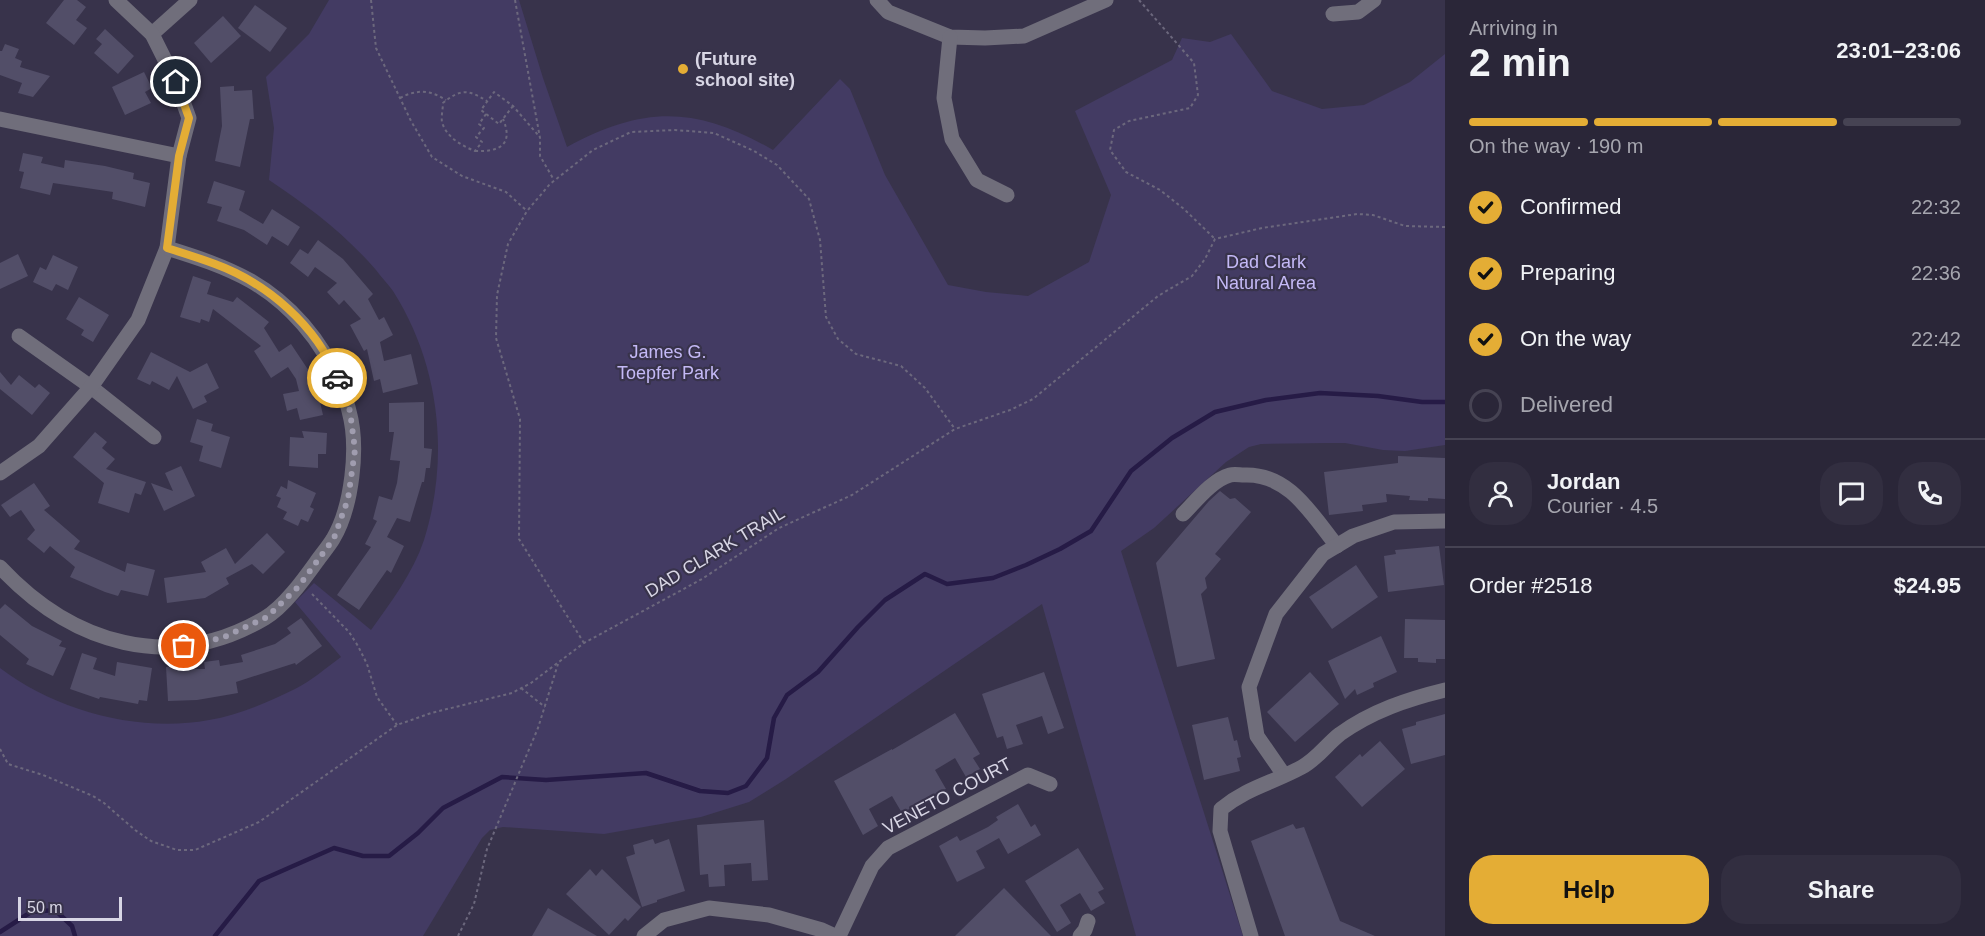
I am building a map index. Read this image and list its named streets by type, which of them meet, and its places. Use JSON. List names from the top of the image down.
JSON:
{
  "streets": {
    "street": ["VENETO COURT"],
    "path": ["DAD CLARK TRAIL"]
  },
  "parks": ["Dad Clark Natural Area", "James G. Toepfer Park"],
  "places": ["(Future school site)"],
  "scale_bar": "50 m",
  "page": {
    "heading": ["2 min", "Arriving in", "23:01–23:06"],
    "panel": [
      "Jordan",
      "Courier · 4.5",
      "Order #2518",
      "$24.95"
    ],
    "bar": "On the way · 190 m",
    "list": [
      ["Confirmed", "22:32"],
      ["Preparing", "22:36"],
      ["On the way", "22:42"],
      "Delivered"
    ],
    "buttons": ["Help", "Share"],
    "scale": "50 m"
  }
}
